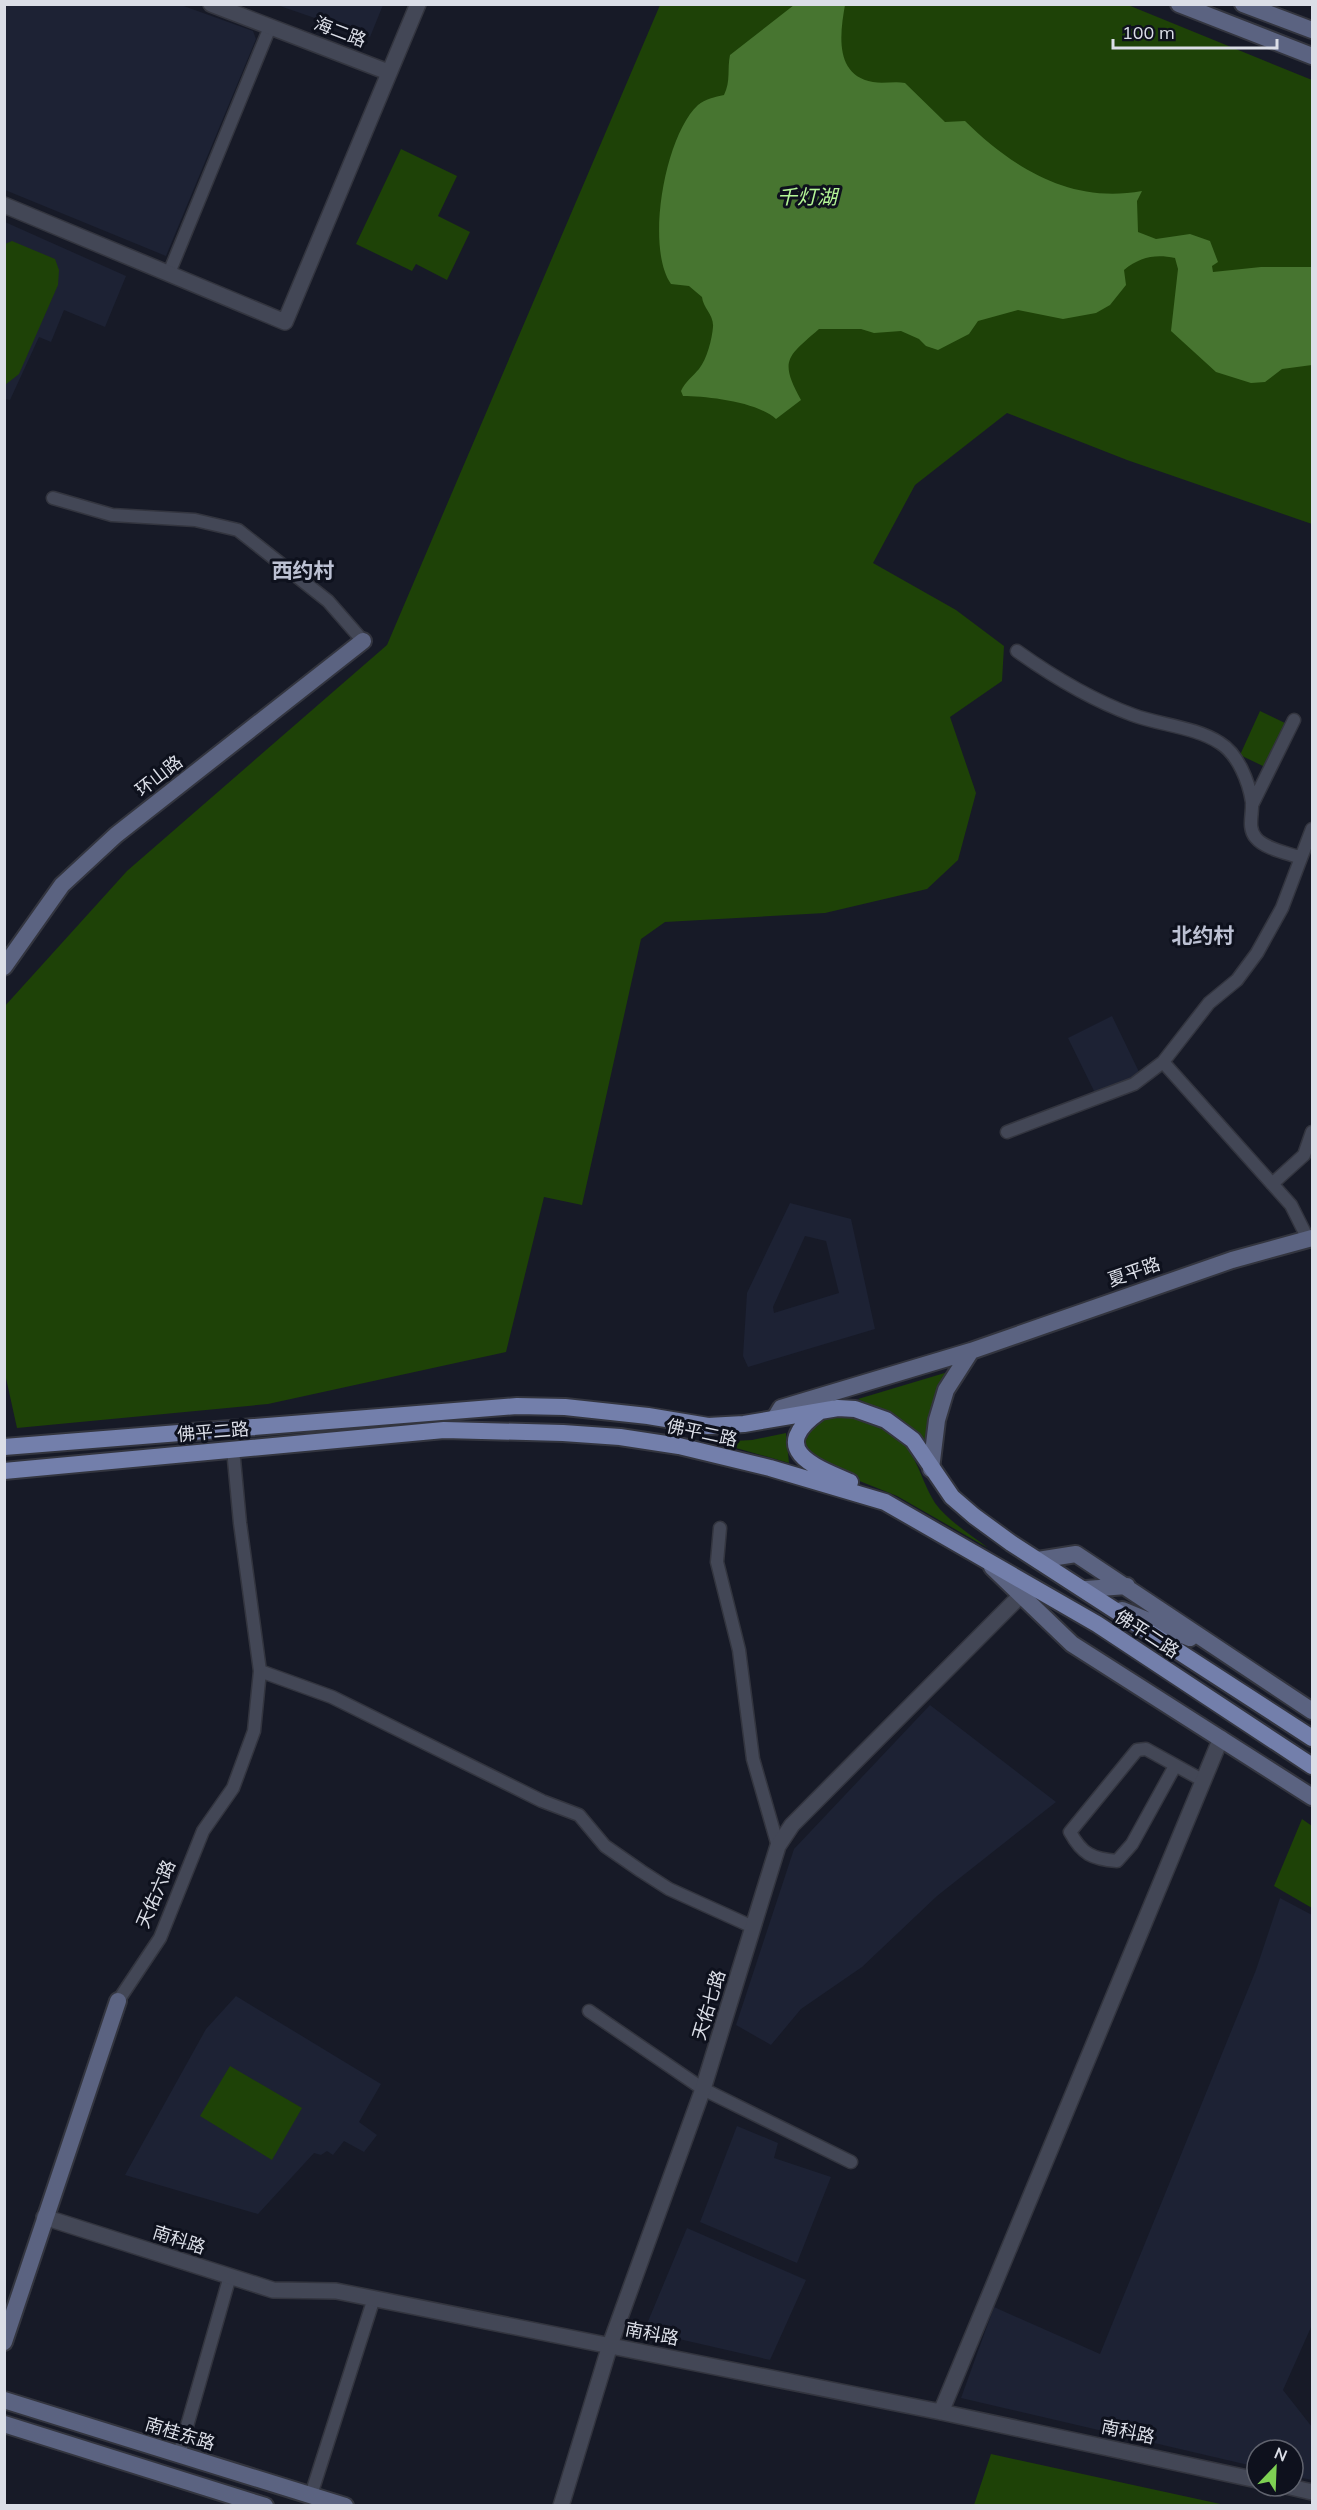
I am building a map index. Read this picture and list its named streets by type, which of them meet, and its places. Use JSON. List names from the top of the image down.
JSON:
{
  "streets": {
    "main road": [
      "环山路",
      "夏平路",
      "佛平二路",
      "天佑六路",
      "南桂东路"
    ],
    "street": ["海二路", "天佑七路", "南科路"]
  },
  "crossings": [
    ["夏平路", "佛平二路"],
    ["佛平二路", "天佑六路"],
    ["天佑六路", "南科路"],
    ["天佑七路", "南科路"]
  ],
  "districts": ["西约村", "北约村"],
  "water": ["千灯湖"],
  "scale_bar": "100 m",
  "north": "top right"
}
